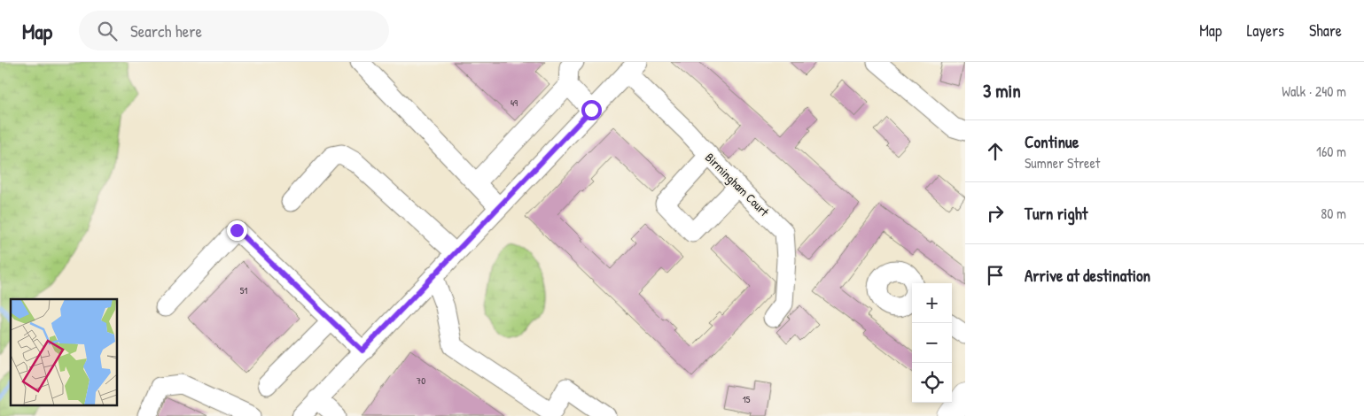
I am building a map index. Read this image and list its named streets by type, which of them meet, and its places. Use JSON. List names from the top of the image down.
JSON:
{
  "streets": {
    "street": ["Birmingham Court"]
  },
  "house_numbers": [
    "49",
    "51",
    "70",
    "15"
  ],
  "page": {
    "header": "Map",
    "search": "Search here",
    "nav": ["Map", "Layers", "Share"],
    "heading": ["3 min", "Walk · 240 m"],
    "list": [
      ["Continue", "Sumner Street", "160 m"],
      ["Turn right", "80 m"],
      "Arrive at destination"
    ],
    "map_buttons": ["+", "−"]
  }
}
